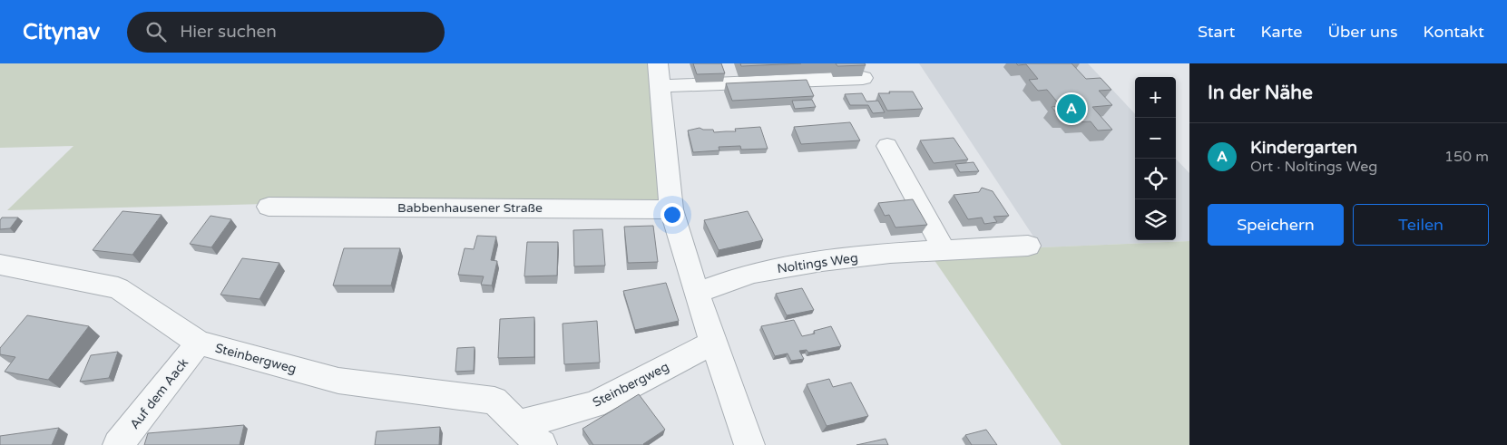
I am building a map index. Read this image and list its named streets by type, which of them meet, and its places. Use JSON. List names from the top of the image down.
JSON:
{
  "streets": {
    "street": [
      "Babbenhausener Straße",
      "Noltings Weg",
      "Steinbergweg",
      "Auf dem Aack"
    ]
  },
  "crossings": [
    ["Steinbergweg", "Auf dem Aack"]
  ],
  "page": {
    "header": "Citynav",
    "search": "Hier suchen",
    "nav": [
      "Start",
      "Karte",
      "Über uns",
      "Kontakt"
    ],
    "heading": "In der Nähe",
    "map_buttons": ["+", "−"],
    "pins": "A",
    "list": [
      {
        "mark": "A",
        "name": "Kindergarten",
        "note": "Ort · Noltings Weg",
        "value": "150 m"
      }
    ],
    "buttons": ["Speichern", "Teilen"]
  }
}
